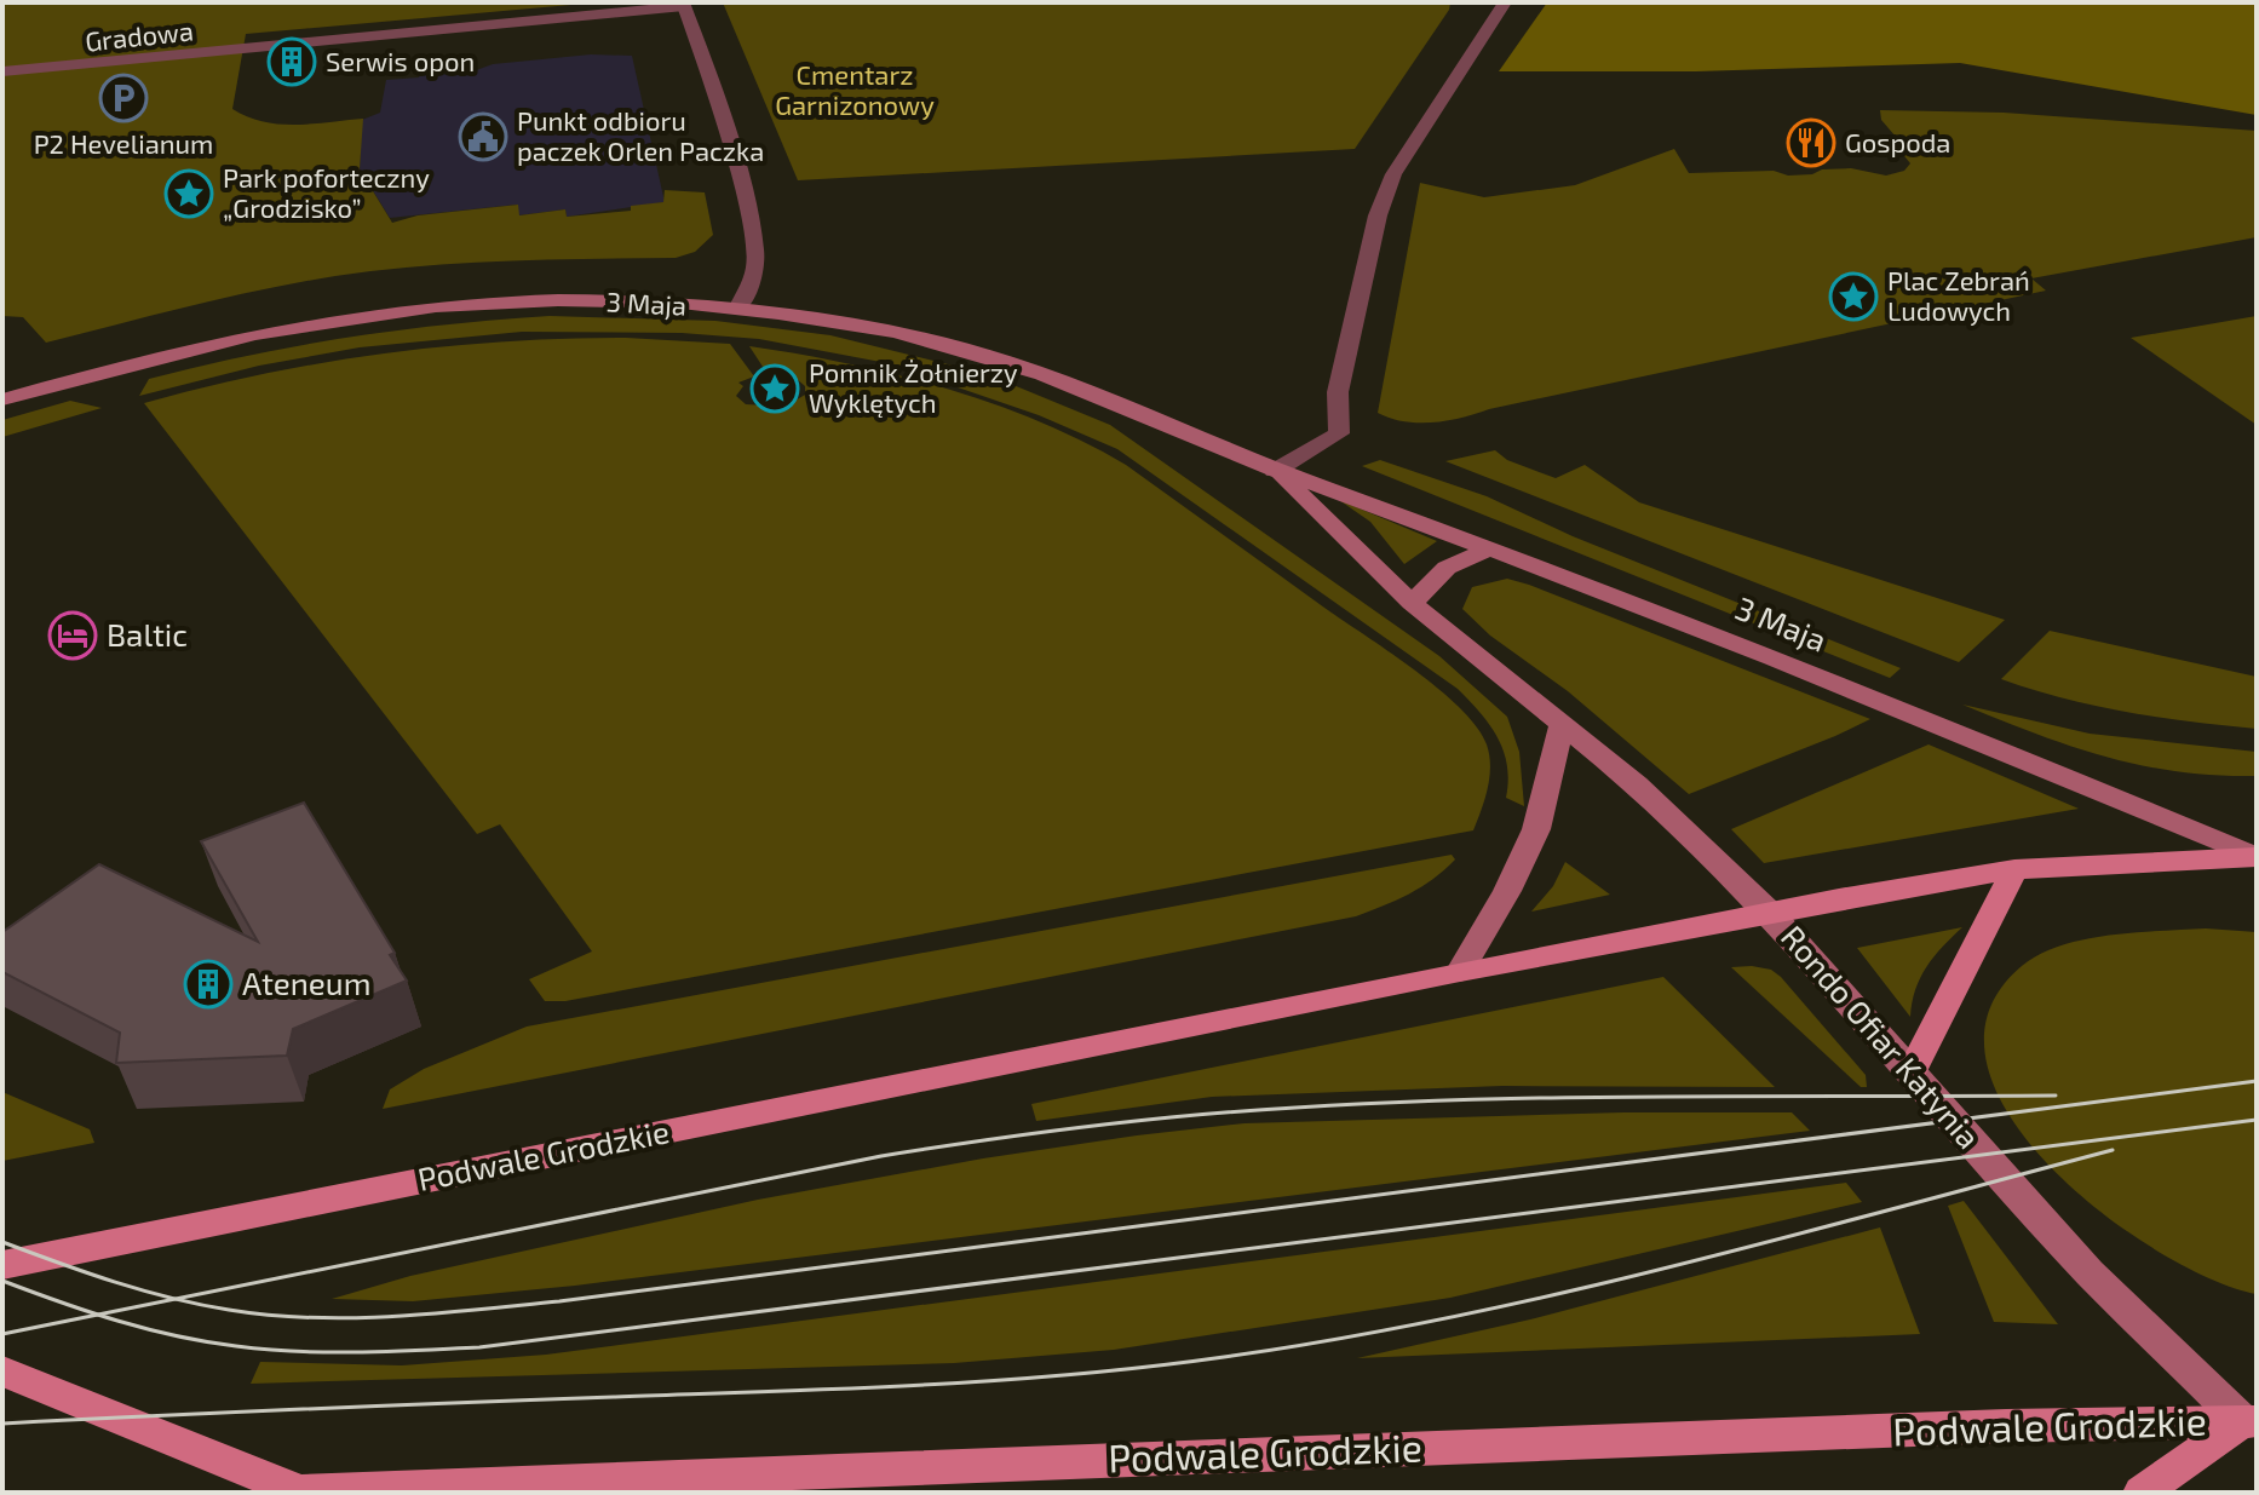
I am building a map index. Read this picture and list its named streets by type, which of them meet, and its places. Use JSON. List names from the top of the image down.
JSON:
{
  "streets": {
    "main road": ["3 Maja", "Rondo Ofiar Katynia", "Podwale Grodzkie"],
    "street": ["Gradowa"]
  },
  "crossings": [
    ["3 Maja", "Rondo Ofiar Katynia"],
    ["3 Maja", "Podwale Grodzkie"],
    ["Rondo Ofiar Katynia", "Podwale Grodzkie"]
  ],
  "parks": ["Cmentarz Garnizonowy"],
  "places": {
    "building": ["Serwis opon", "Ateneum"],
    "parking": ["P2 Hevelianum"],
    "public building": ["Punkt odbioru paczek Orlen Paczka"],
    "restaurant": ["Gospoda"],
    "place": ["Park poforteczny „Grodzisko”", "Plac Zebrań Ludowych", "Pomnik Żołnierzy Wyklętych"],
    "hotel": ["Baltic"]
  }
}
